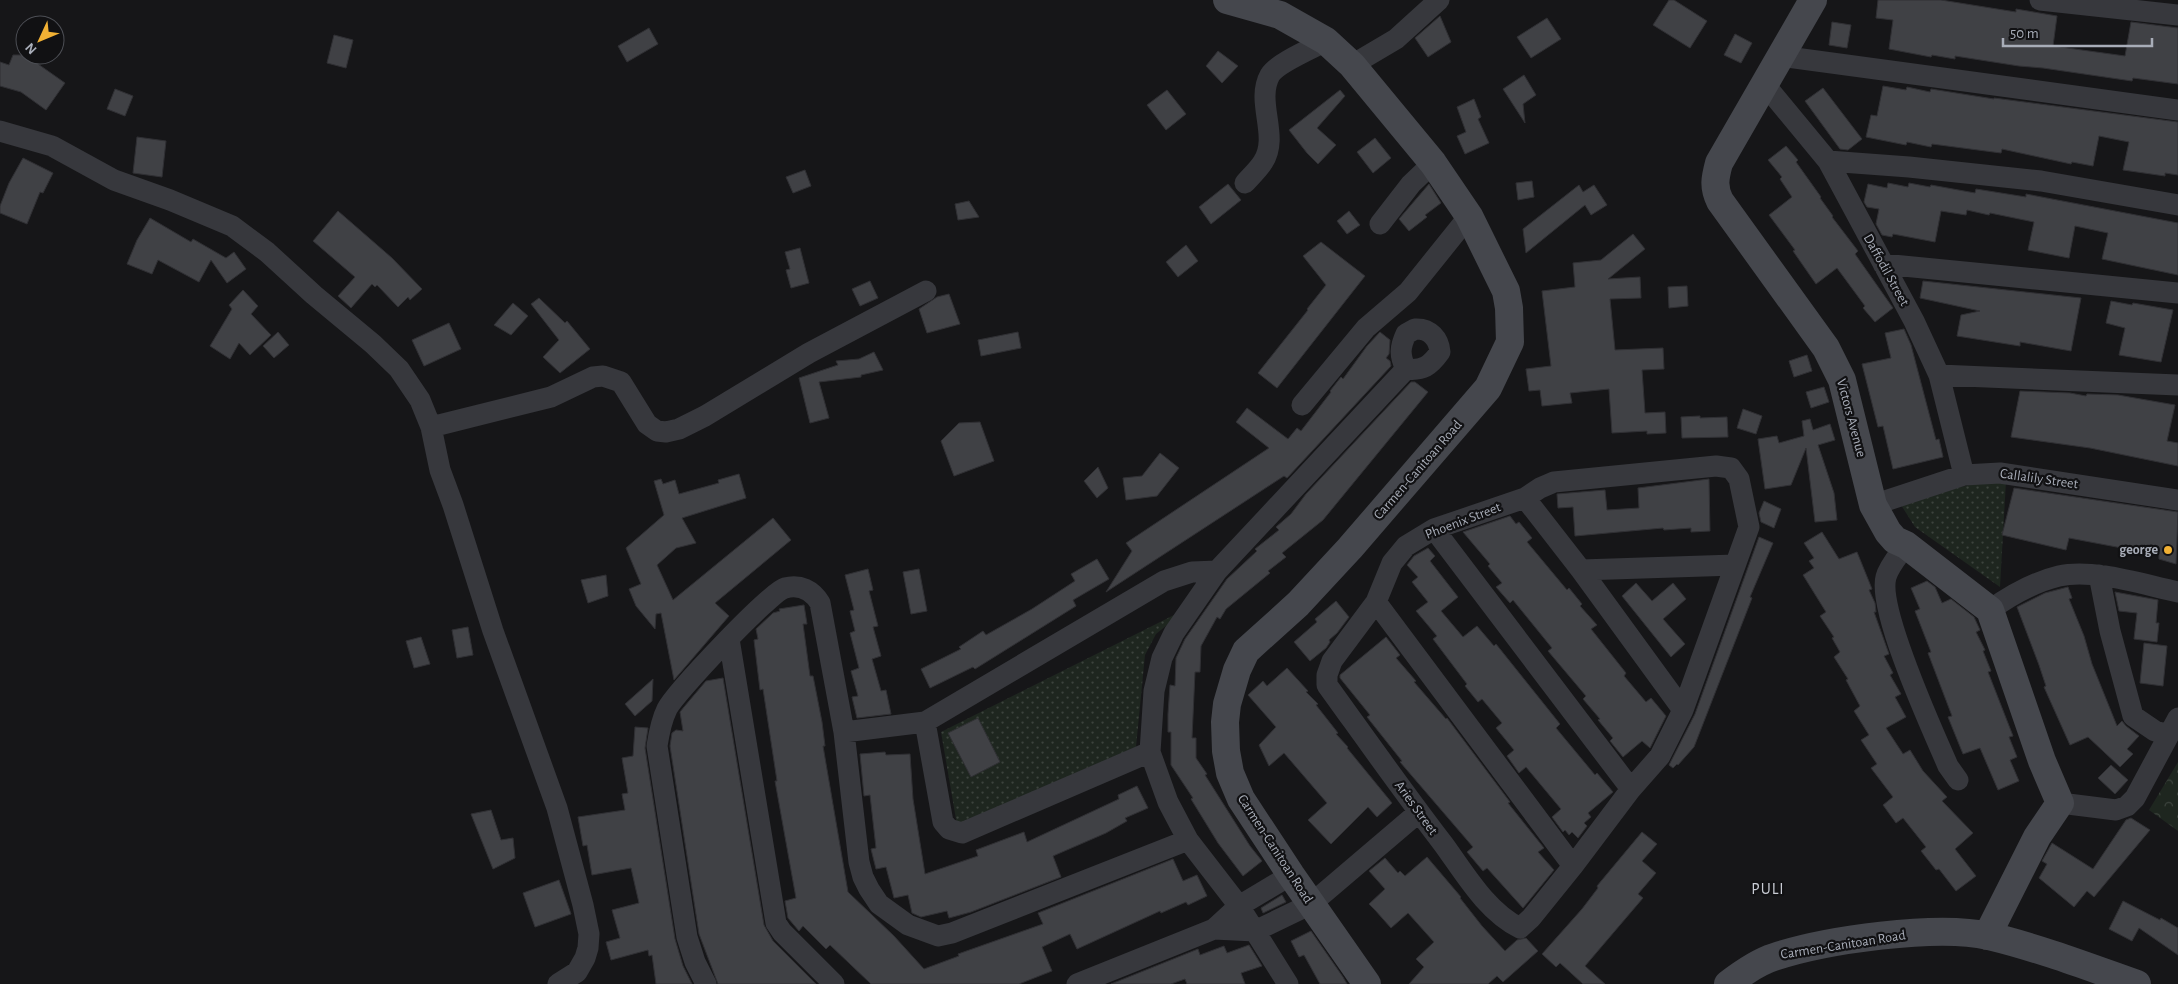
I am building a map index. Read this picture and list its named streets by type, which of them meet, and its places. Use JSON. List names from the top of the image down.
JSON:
{
  "streets": {
    "main road": ["Victors Avenue", "Carmen-Canitoan Road"],
    "street": [
      "Daffodil Street",
      "Callalily Street",
      "Phoenix Street",
      "Aries Street"
    ]
  },
  "crossings": [
    ["Daffodil Street", "Victors Avenue"],
    ["Daffodil Street", "Callalily Street"],
    ["Victors Avenue", "Callalily Street"],
    ["Phoenix Street", "Aries Street"]
  ],
  "districts": ["PULI"],
  "places": ["george"],
  "scale_bar": "50 m",
  "north": "bottom left"
}
